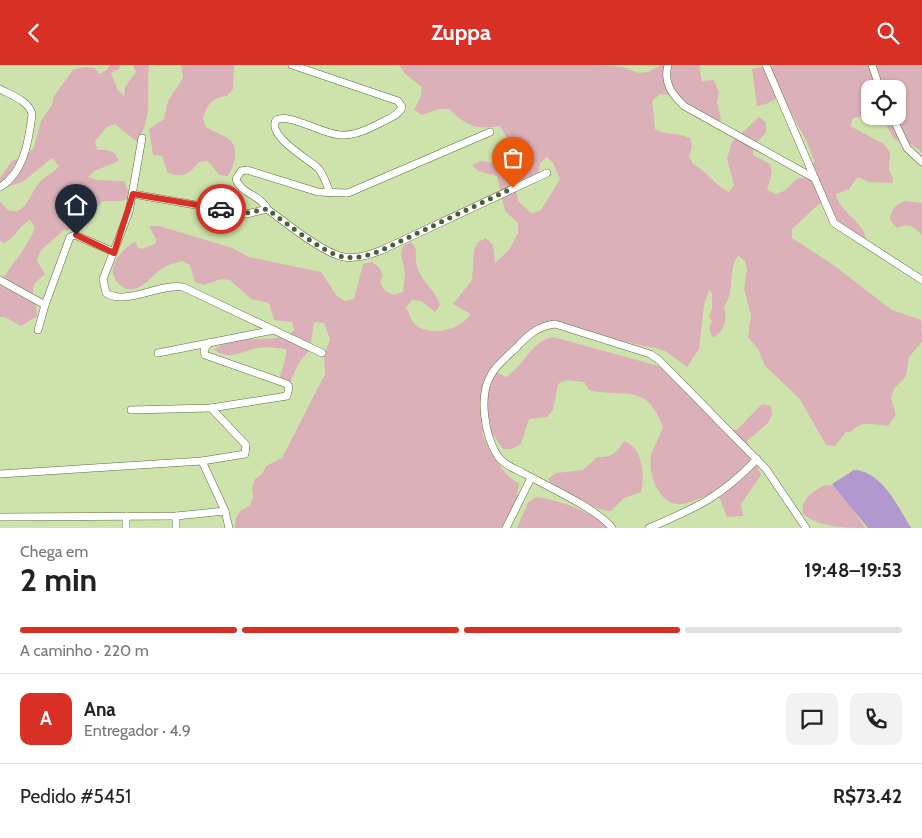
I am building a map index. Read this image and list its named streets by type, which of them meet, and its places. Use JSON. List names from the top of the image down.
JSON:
{
  "page": {
    "header": "Zuppa",
    "heading": ["2 min", "Chega em", "19:48–19:53"],
    "panel": [
      "Ana",
      "Entregador · 4.9",
      "Pedido #5451",
      "R$73.42"
    ],
    "bar": "A caminho · 220 m",
    "round": "A"
  }
}
